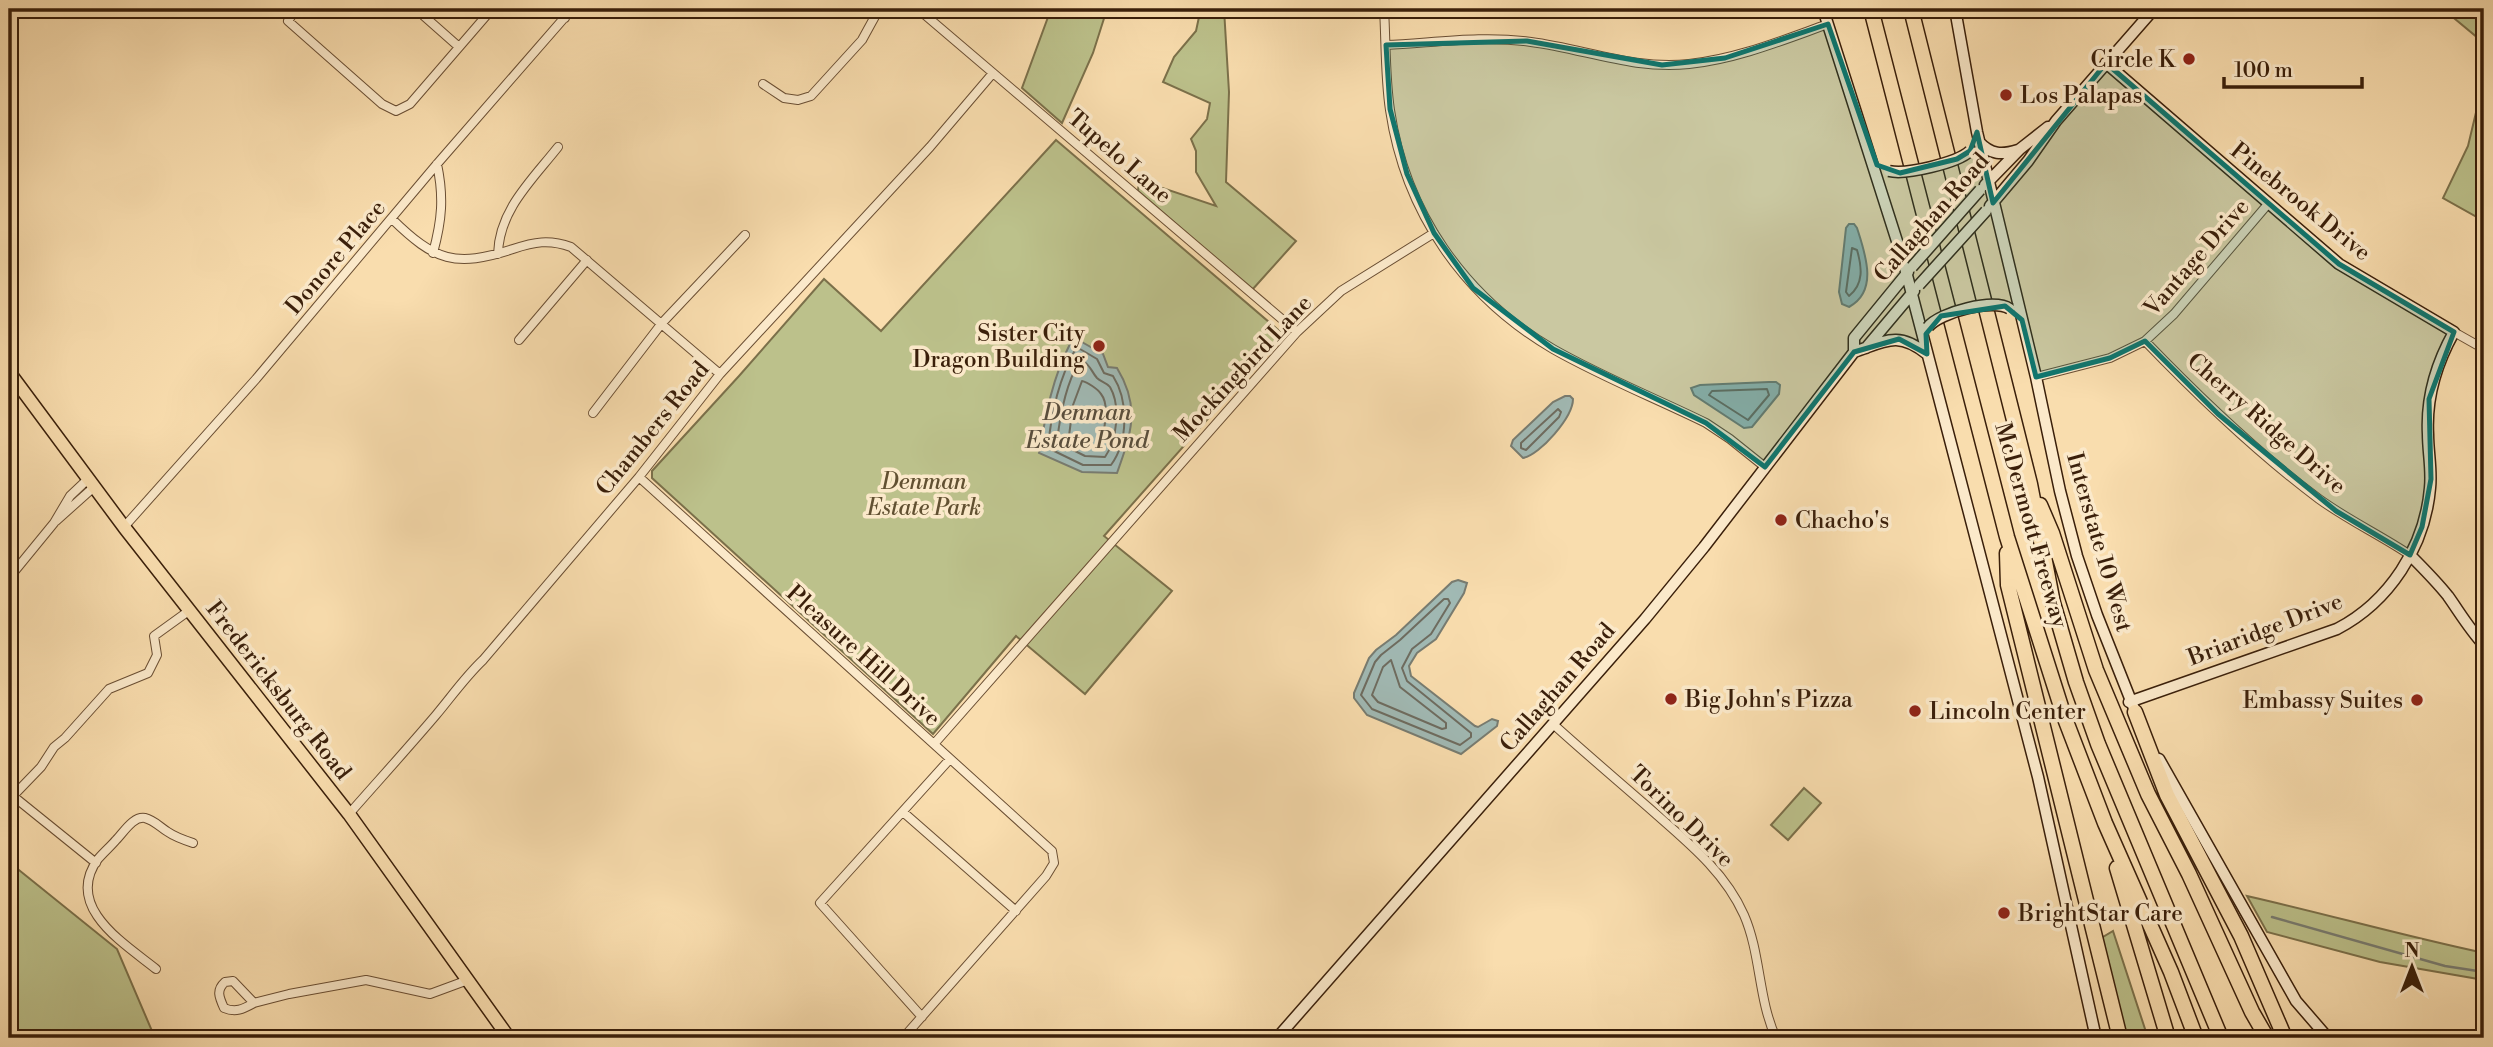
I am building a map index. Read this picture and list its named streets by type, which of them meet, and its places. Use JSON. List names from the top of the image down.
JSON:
{
  "streets": {
    "highway": ["McDermott Freeway"],
    "main road": [
      "Pinebrook Drive",
      "Callaghan Road",
      "Cherry Ridge Drive",
      "Interstate 10 West",
      "Briaridge Drive",
      "Fredericksburg Road"
    ],
    "street": [
      "Tupelo Lane",
      "Donore Place",
      "Vantage Drive",
      "Mockingbird Lane",
      "Chambers Road",
      "Pleasure Hill Drive",
      "Torino Drive"
    ]
  },
  "crossings": [
    ["Tupelo Lane", "Mockingbird Lane"],
    ["Tupelo Lane", "Chambers Road"],
    ["Pinebrook Drive", "Callaghan Road"],
    ["Pinebrook Drive", "Vantage Drive"],
    ["Pinebrook Drive", "Briaridge Drive"],
    ["Callaghan Road", "Interstate 10 West"],
    ["Callaghan Road", "Torino Drive"],
    ["Donore Place", "Fredericksburg Road"],
    ["Vantage Drive", "Cherry Ridge Drive"],
    ["Vantage Drive", "Interstate 10 West"],
    ["Mockingbird Lane", "Pleasure Hill Drive"],
    ["Cherry Ridge Drive", "Briaridge Drive"],
    ["Chambers Road", "Pleasure Hill Drive"],
    ["Chambers Road", "Fredericksburg Road"],
    ["Interstate 10 West", "Briaridge Drive"]
  ],
  "water": ["Denman Estate Pond"],
  "parks": ["Denman Estate Park"],
  "places": [
    "Circle K",
    "Los Palapas",
    "Sister City Dragon Building",
    "Chacho's",
    "Big John's Pizza",
    "Embassy Suites",
    "Lincoln Center",
    "BrightStar Care"
  ],
  "scale_bar": "100 m",
  "north": "top"
}
